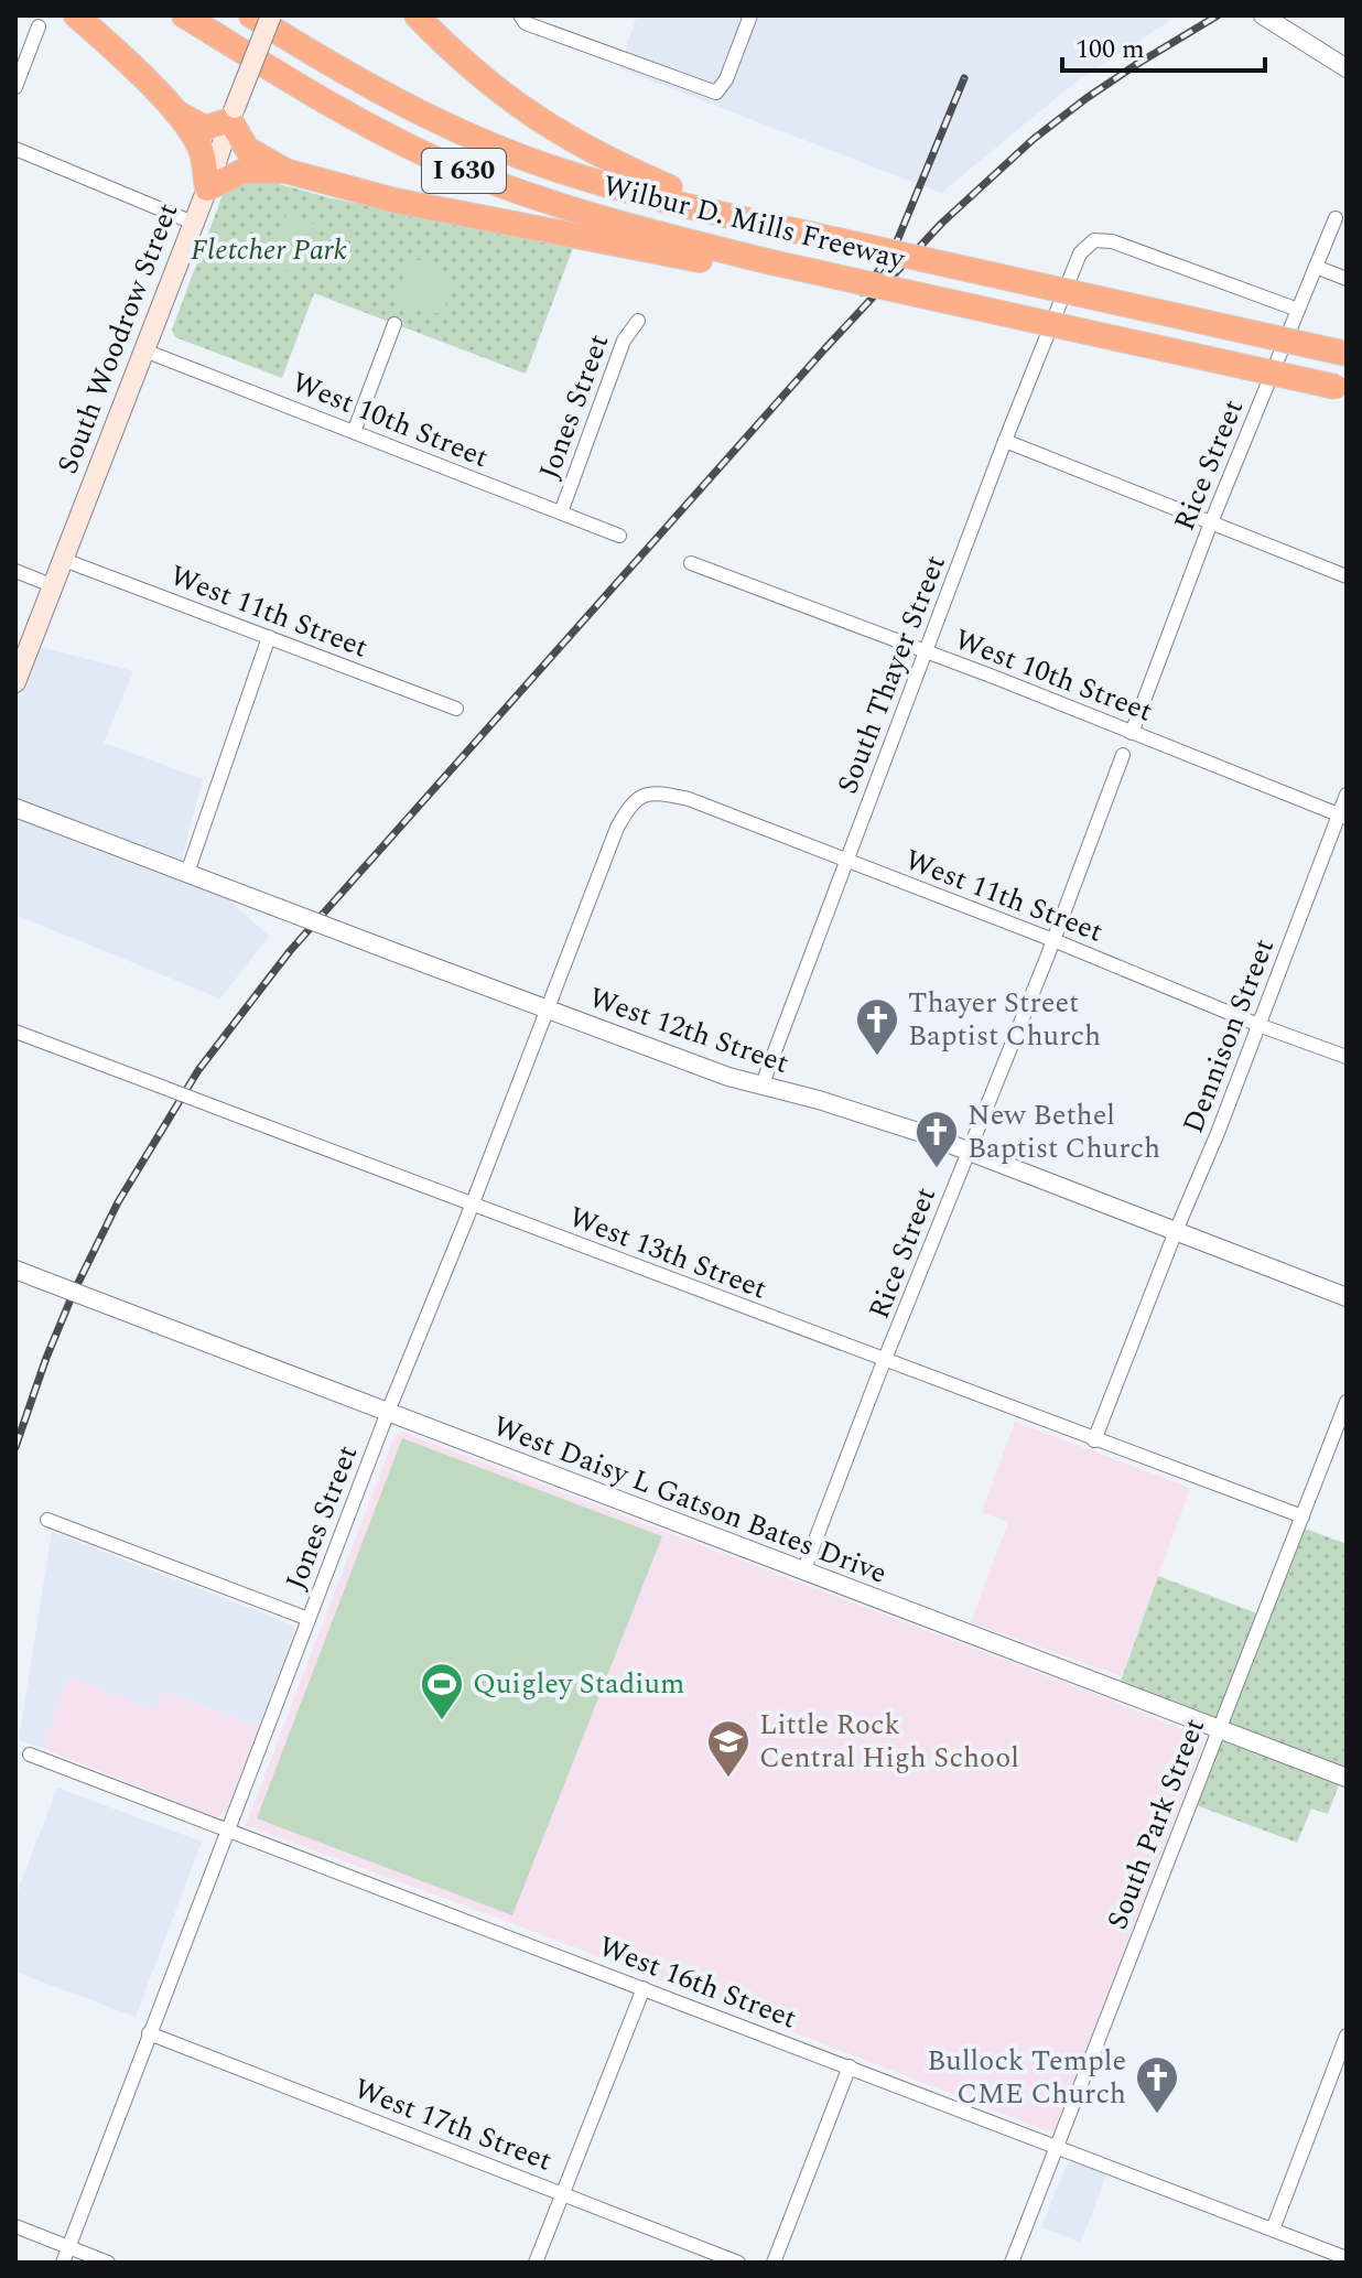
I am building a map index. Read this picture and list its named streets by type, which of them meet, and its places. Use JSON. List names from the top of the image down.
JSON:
{
  "streets": {
    "highway": ["I 630", "Wilbur D. Mills Freeway"],
    "main road": ["South Woodrow Street"],
    "street": [
      "Jones Street",
      "West 10th Street",
      "Rice Street",
      "West 11th Street",
      "South Thayer Street",
      "West 12th Street",
      "Dennison Street",
      "West 13th Street",
      "West Daisy L Gatson Bates Drive",
      "South Park Street",
      "West 16th Street",
      "West 17th Street"
    ]
  },
  "crossings": [
    ["South Woodrow Street", "West 10th Street"],
    ["South Woodrow Street", "West 11th Street"],
    ["Jones Street", "West 10th Street"],
    ["Jones Street", "West 11th Street"],
    ["Jones Street", "West 12th Street"],
    ["Jones Street", "West 13th Street"],
    ["Jones Street", "West Daisy L Gatson Bates Drive"],
    ["Jones Street", "West 16th Street"],
    ["Jones Street", "West 17th Street"],
    ["West 10th Street", "Rice Street"],
    ["West 10th Street", "South Thayer Street"],
    ["West 10th Street", "Dennison Street"],
    ["Rice Street", "West 11th Street"],
    ["Rice Street", "South Thayer Street"],
    ["Rice Street", "West 12th Street"],
    ["Rice Street", "West 13th Street"],
    ["Rice Street", "West Daisy L Gatson Bates Drive"],
    ["West 11th Street", "South Thayer Street"],
    ["West 11th Street", "Dennison Street"],
    ["South Thayer Street", "West 12th Street"],
    ["West 12th Street", "Dennison Street"],
    ["Dennison Street", "West 13th Street"],
    ["West 13th Street", "South Park Street"],
    ["West Daisy L Gatson Bates Drive", "South Park Street"],
    ["South Park Street", "West 16th Street"]
  ],
  "parks": ["Fletcher Park"],
  "places": {
    "church": ["Thayer Street Baptist Church", "New Bethel Baptist Church", "Bullock Temple CME Church"],
    "sports": ["Quigley Stadium"],
    "school or university": ["Little Rock Central High School"]
  },
  "scale_bar": "100 m"
}
